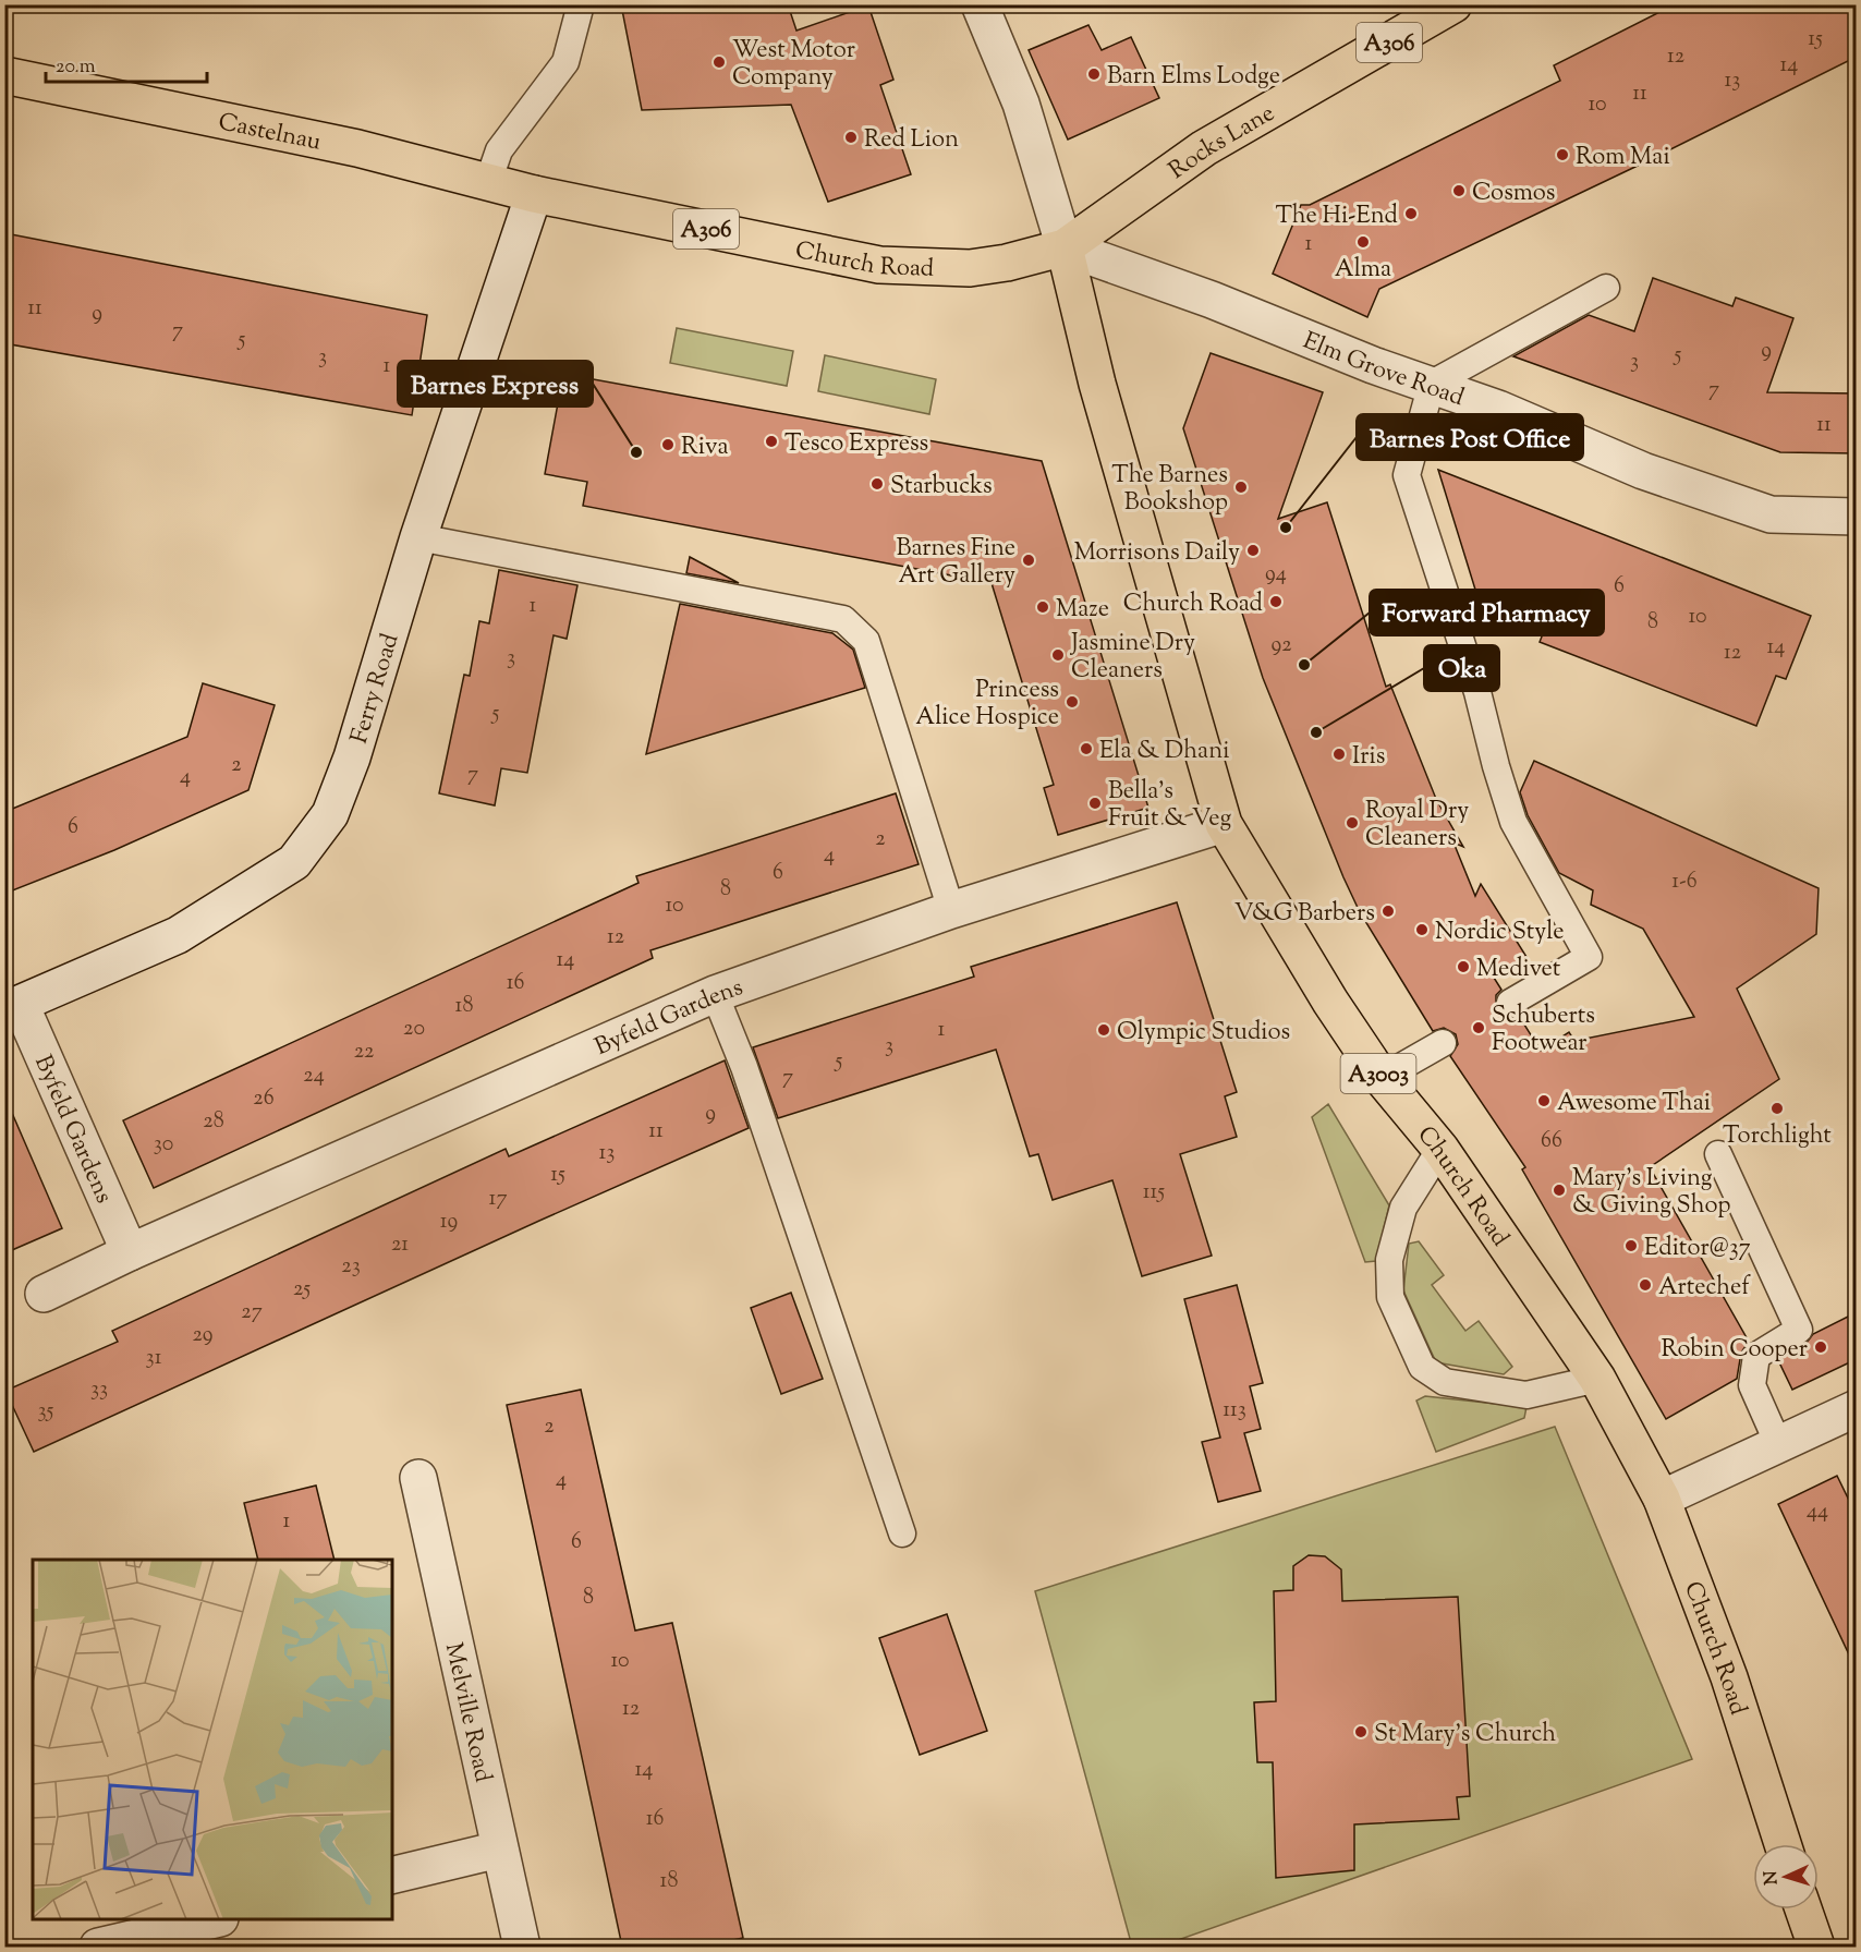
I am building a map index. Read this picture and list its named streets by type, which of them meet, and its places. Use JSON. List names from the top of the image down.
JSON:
{
  "streets": {
    "main road": [
      "A306",
      "Castelnau",
      "Rocks Lane",
      "Church Road",
      "A3003"
    ],
    "street": [
      "Elm Grove Road",
      "Ferry Road",
      "Byfeld Gardens",
      "Melville Road"
    ]
  },
  "crossings": [
    ["Castelnau", "Church Road"],
    ["Castelnau", "Ferry Road"],
    ["Rocks Lane", "Church Road"],
    ["Rocks Lane", "Elm Grove Road"],
    ["Church Road", "Elm Grove Road"],
    ["Church Road", "Ferry Road"],
    ["Church Road", "Byfeld Gardens"],
    ["Ferry Road", "Byfeld Gardens"]
  ],
  "places": [
    "West Motor Company",
    "Barn Elms Lodge",
    "Red Lion",
    "Rom Mai",
    "Cosmos",
    "The Hi-End",
    "Alma",
    "Tesco Express",
    "Riva",
    "Barnes Express",
    "Starbucks",
    "The Barnes Bookshop",
    "Barnes Post Office",
    "Morrisons Daily",
    "Barnes Fine Art Gallery",
    "Church Road",
    "Maze",
    "Jasmine Dry Cleaners",
    "Forward Pharmacy",
    "Princess Alice Hospice",
    "Oka",
    "Ela & Dhani",
    "Iris",
    "Bella's Fruit & Veg",
    "Royal Dry Cleaners",
    "V&G Barbers",
    "Nordic Style",
    "Medivet",
    "Schuberts Footwear",
    "Olympic Studios",
    "Awesome Thai",
    "Torchlight",
    "Mary’s Living & Giving Shop",
    "Editor@37",
    "Artechef",
    "Robin Cooper",
    "St Mary's Church"
  ],
  "house_numbers": [
    "15",
    "12",
    "14",
    "13",
    "11",
    "10",
    "1",
    "11",
    "9",
    "7",
    "5",
    "9",
    "5",
    "3",
    "3",
    "1",
    "7",
    "11",
    "94",
    "6",
    "1",
    "10",
    "8",
    "92",
    "14",
    "12",
    "3",
    "5",
    "2",
    "7",
    "4",
    "6",
    "2",
    "4",
    "6",
    "1-6",
    "8",
    "10",
    "12",
    "14",
    "16",
    "18",
    "20",
    "1",
    "3",
    "22",
    "5",
    "24",
    "7",
    "26",
    "9",
    "28",
    "11",
    "66",
    "30",
    "13",
    "15",
    "115",
    "17",
    "19",
    "21",
    "23",
    "25",
    "27",
    "29",
    "31",
    "33",
    "113",
    "35",
    "2",
    "4",
    "44",
    "1",
    "6",
    "8",
    "10",
    "12",
    "14",
    "16",
    "18"
  ],
  "scale_bar": "20 m",
  "north": "left"
}
